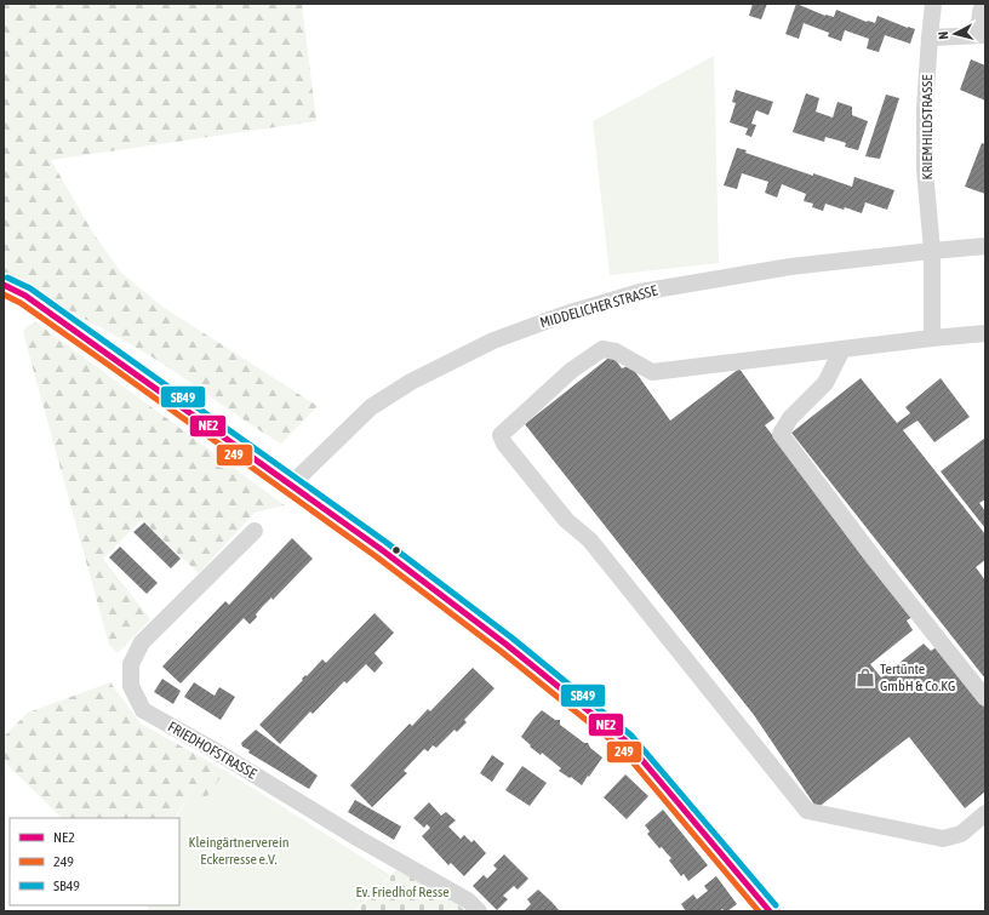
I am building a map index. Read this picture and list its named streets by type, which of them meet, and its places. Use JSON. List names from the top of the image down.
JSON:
{
  "streets": {
    "street": ["KRIEMHILDSTRASSE", "MIDDELICHER STRASSE", "FRIEDHOFSTRASSE"]
  },
  "crossings": [
    ["KRIEMHILDSTRASSE", "MIDDELICHER STRASSE"]
  ],
  "parks": ["Kleingärtnerverein Eckerresse e.V.", "Ev. Friedhof Resse"],
  "places": {
    "shop": ["Tertünte GmbH & Co.KG"]
  },
  "lines": ["transit line SB49", "transit line NE2", "transit line 249"],
  "legend": ["NE2", "249", "SB49"],
  "north": "left"
}
